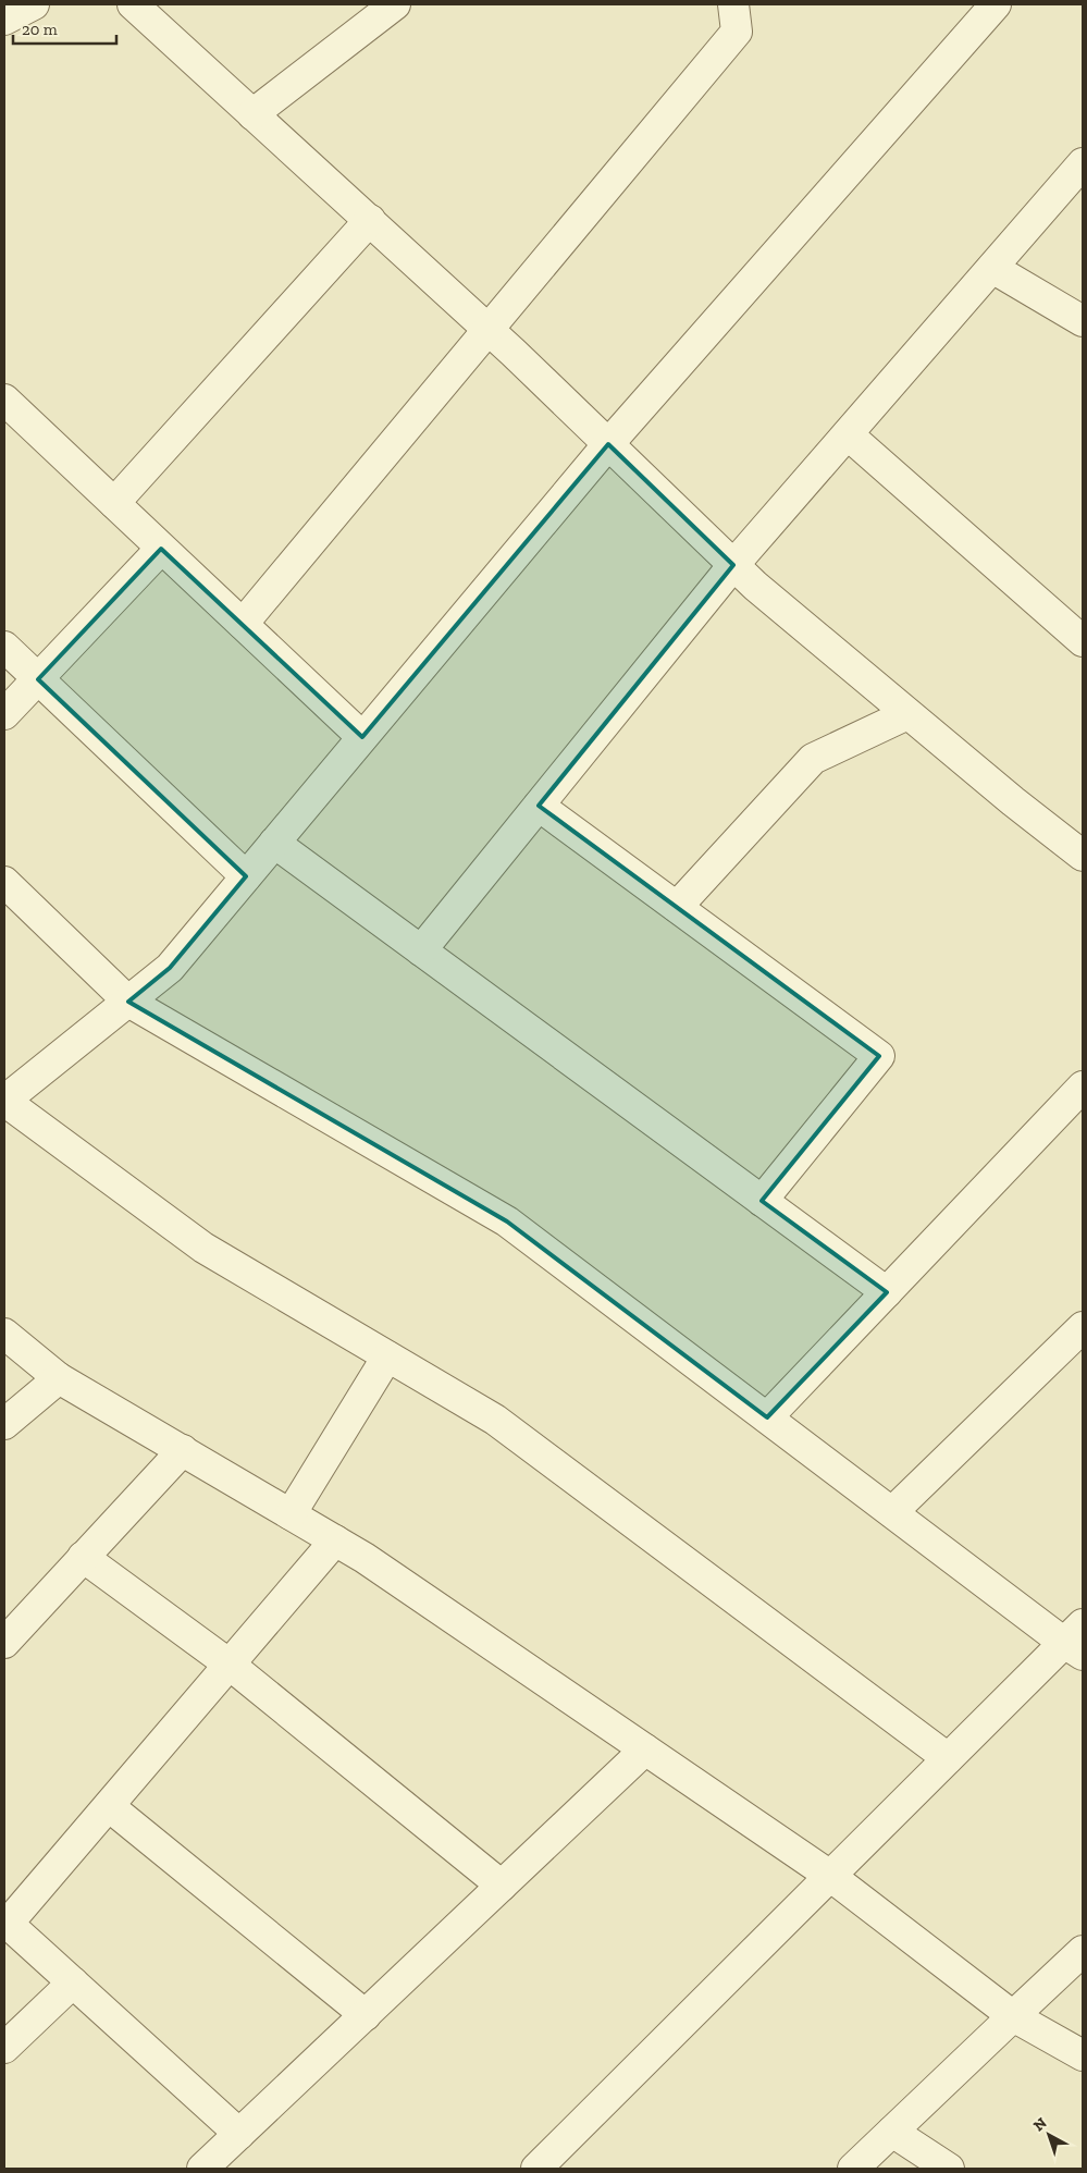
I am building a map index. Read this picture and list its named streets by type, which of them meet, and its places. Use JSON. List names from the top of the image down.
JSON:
{
  "scale_bar": "20 m",
  "north": "top left"
}
